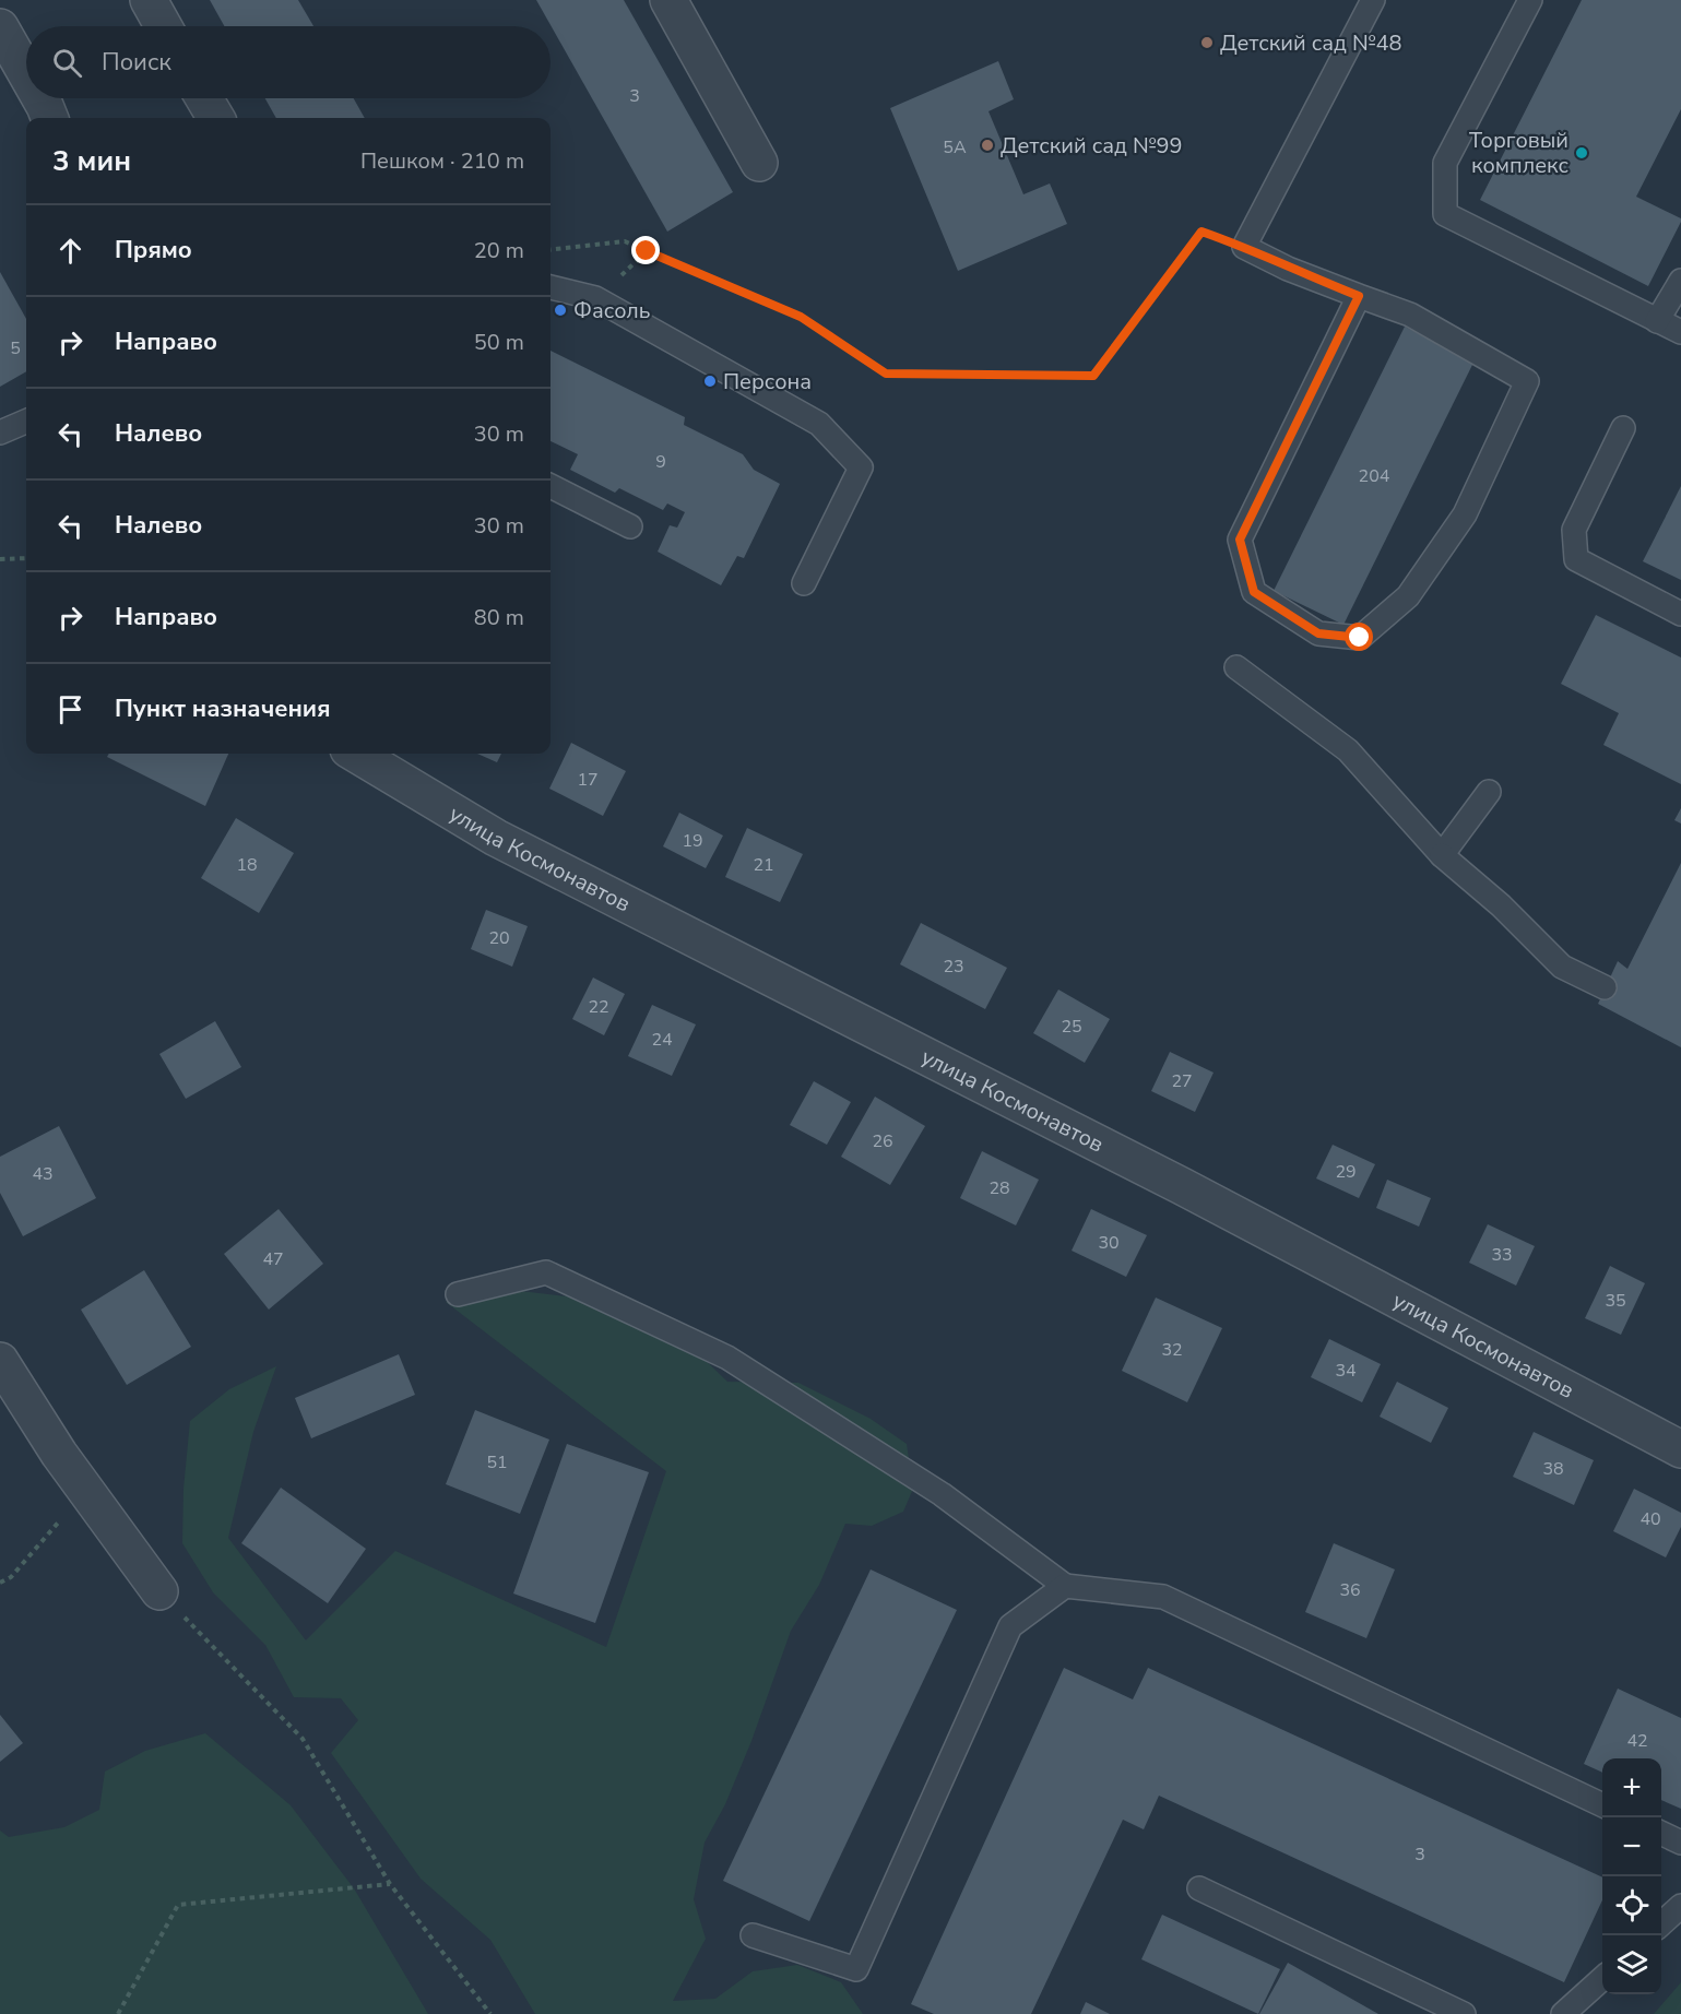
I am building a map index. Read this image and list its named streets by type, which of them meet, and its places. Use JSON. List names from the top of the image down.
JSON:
{
  "streets": {
    "street": ["улица Космонавтов"]
  },
  "places": [
    "Детский сад №48",
    "Детский сад №99",
    "Торговый комплекс",
    "Фасоль",
    "Персона"
  ],
  "house_numbers": [
    "3",
    "5А",
    "5",
    "9",
    "204",
    "17",
    "19",
    "18",
    "21",
    "20",
    "23",
    "22",
    "25",
    "24",
    "27",
    "26",
    "29",
    "43",
    "28",
    "30",
    "33",
    "47",
    "35",
    "32",
    "34",
    "51",
    "38",
    "40",
    "36",
    "42",
    "3"
  ],
  "page": {
    "search": "Поиск",
    "heading": ["3 мин", "Пешком · 210 m"],
    "list": [
      ["Прямо", "20 m"],
      ["Направо", "50 m"],
      ["Налево", "30 m"],
      ["Налево", "30 m"],
      ["Направо", "80 m"],
      "Пункт назначения"
    ],
    "map_buttons": ["+", "−"]
  }
}
